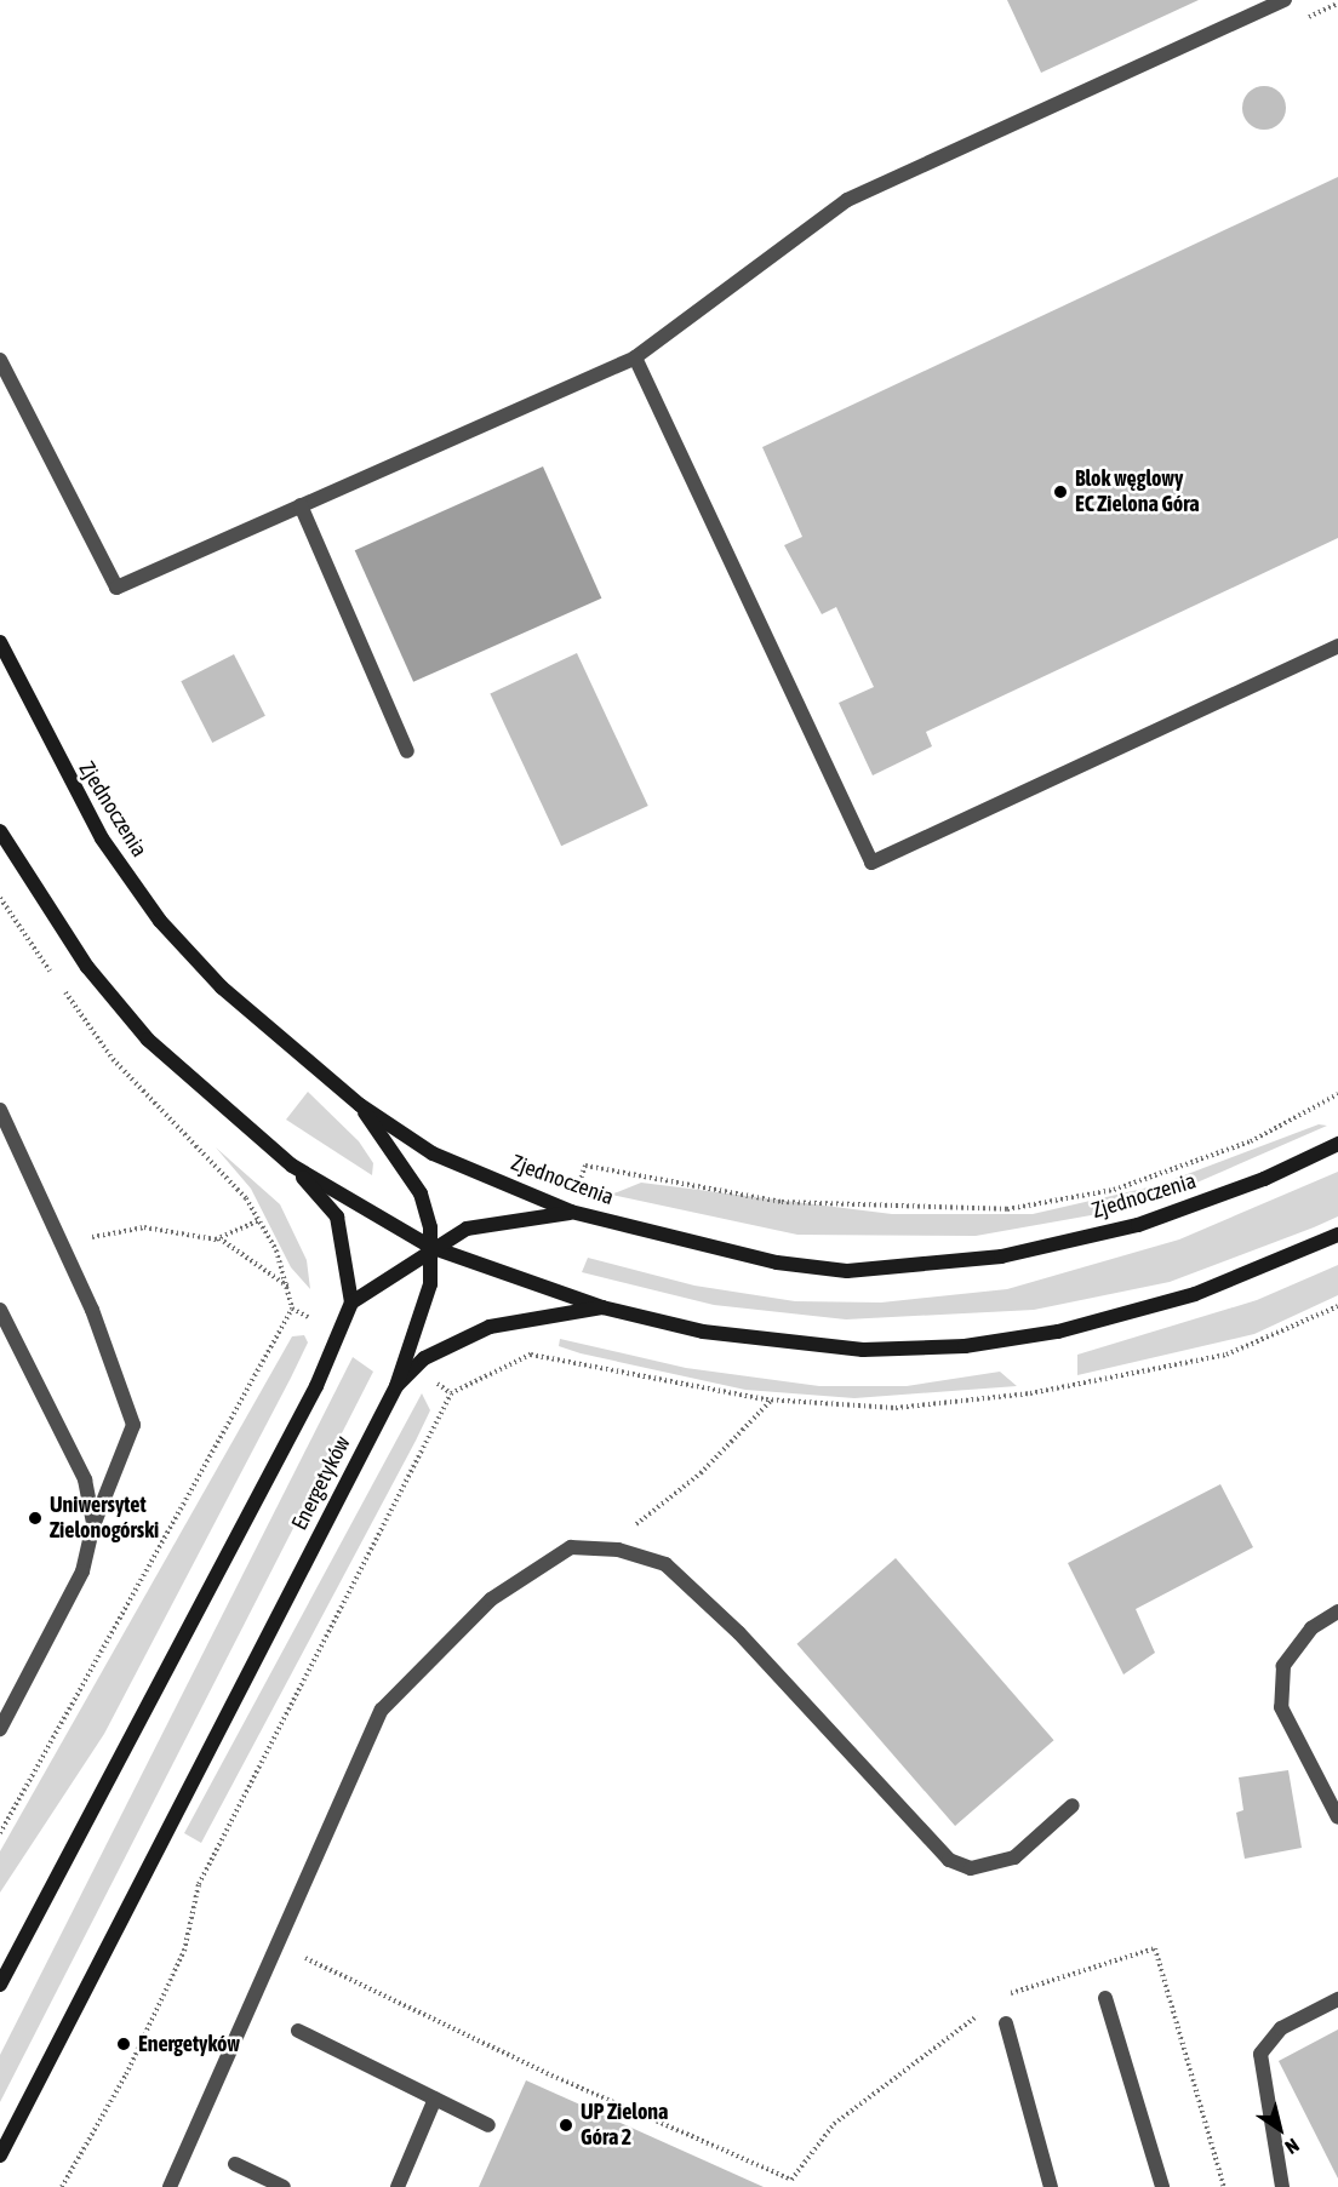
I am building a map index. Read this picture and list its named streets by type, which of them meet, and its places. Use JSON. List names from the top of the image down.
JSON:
{
  "streets": {
    "main road": ["Zjednoczenia", "Energetyków"]
  },
  "crossings": [
    ["Zjednoczenia", "Energetyków"]
  ],
  "places": [
    "Blok węglowy EC Zielona Góra",
    "Uniwersytet Zielonogórski",
    "Energetyków",
    "UP Zielona Góra 2"
  ],
  "north": "bottom right"
}
